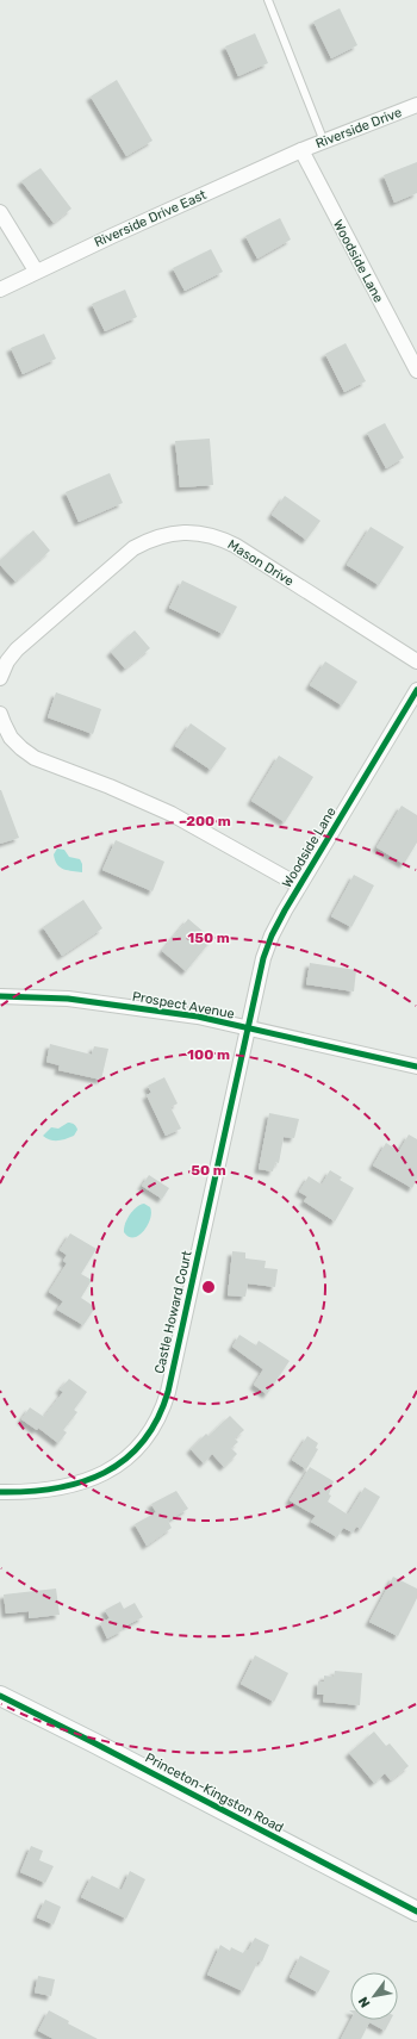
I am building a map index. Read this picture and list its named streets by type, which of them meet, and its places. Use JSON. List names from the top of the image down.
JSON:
{
  "streets": {
    "main road": ["Princeton-Kingston Road"],
    "street": [
      "Riverside Drive",
      "Riverside Drive East",
      "Woodside Lane",
      "Mason Drive",
      "Prospect Avenue",
      "Castle Howard Court"
    ]
  },
  "crossings": [
    ["Riverside Drive", "Riverside Drive East"],
    ["Riverside Drive", "Woodside Lane"],
    ["Riverside Drive East", "Woodside Lane"],
    ["Woodside Lane", "Prospect Avenue"],
    ["Woodside Lane", "Castle Howard Court"],
    ["Prospect Avenue", "Castle Howard Court"]
  ],
  "north": "bottom left",
  "rings": [
    "200 m",
    "150 m",
    "100 m",
    "50 m"
  ]
}
